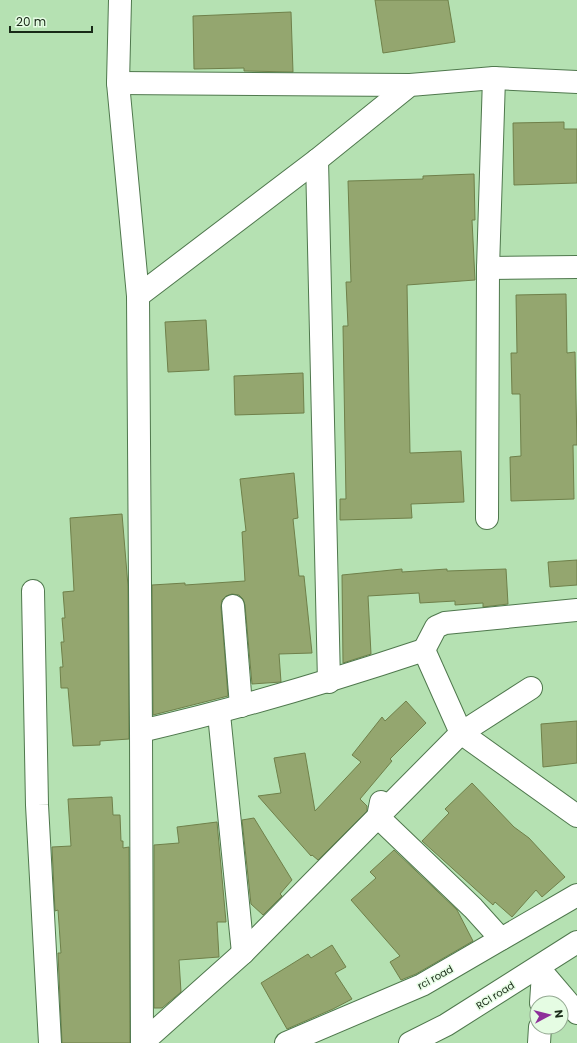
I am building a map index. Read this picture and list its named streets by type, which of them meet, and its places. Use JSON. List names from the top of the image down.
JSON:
{
  "streets": {
    "street": ["rci road", "RCI road"]
  },
  "scale_bar": "20 m",
  "north": "right"
}
